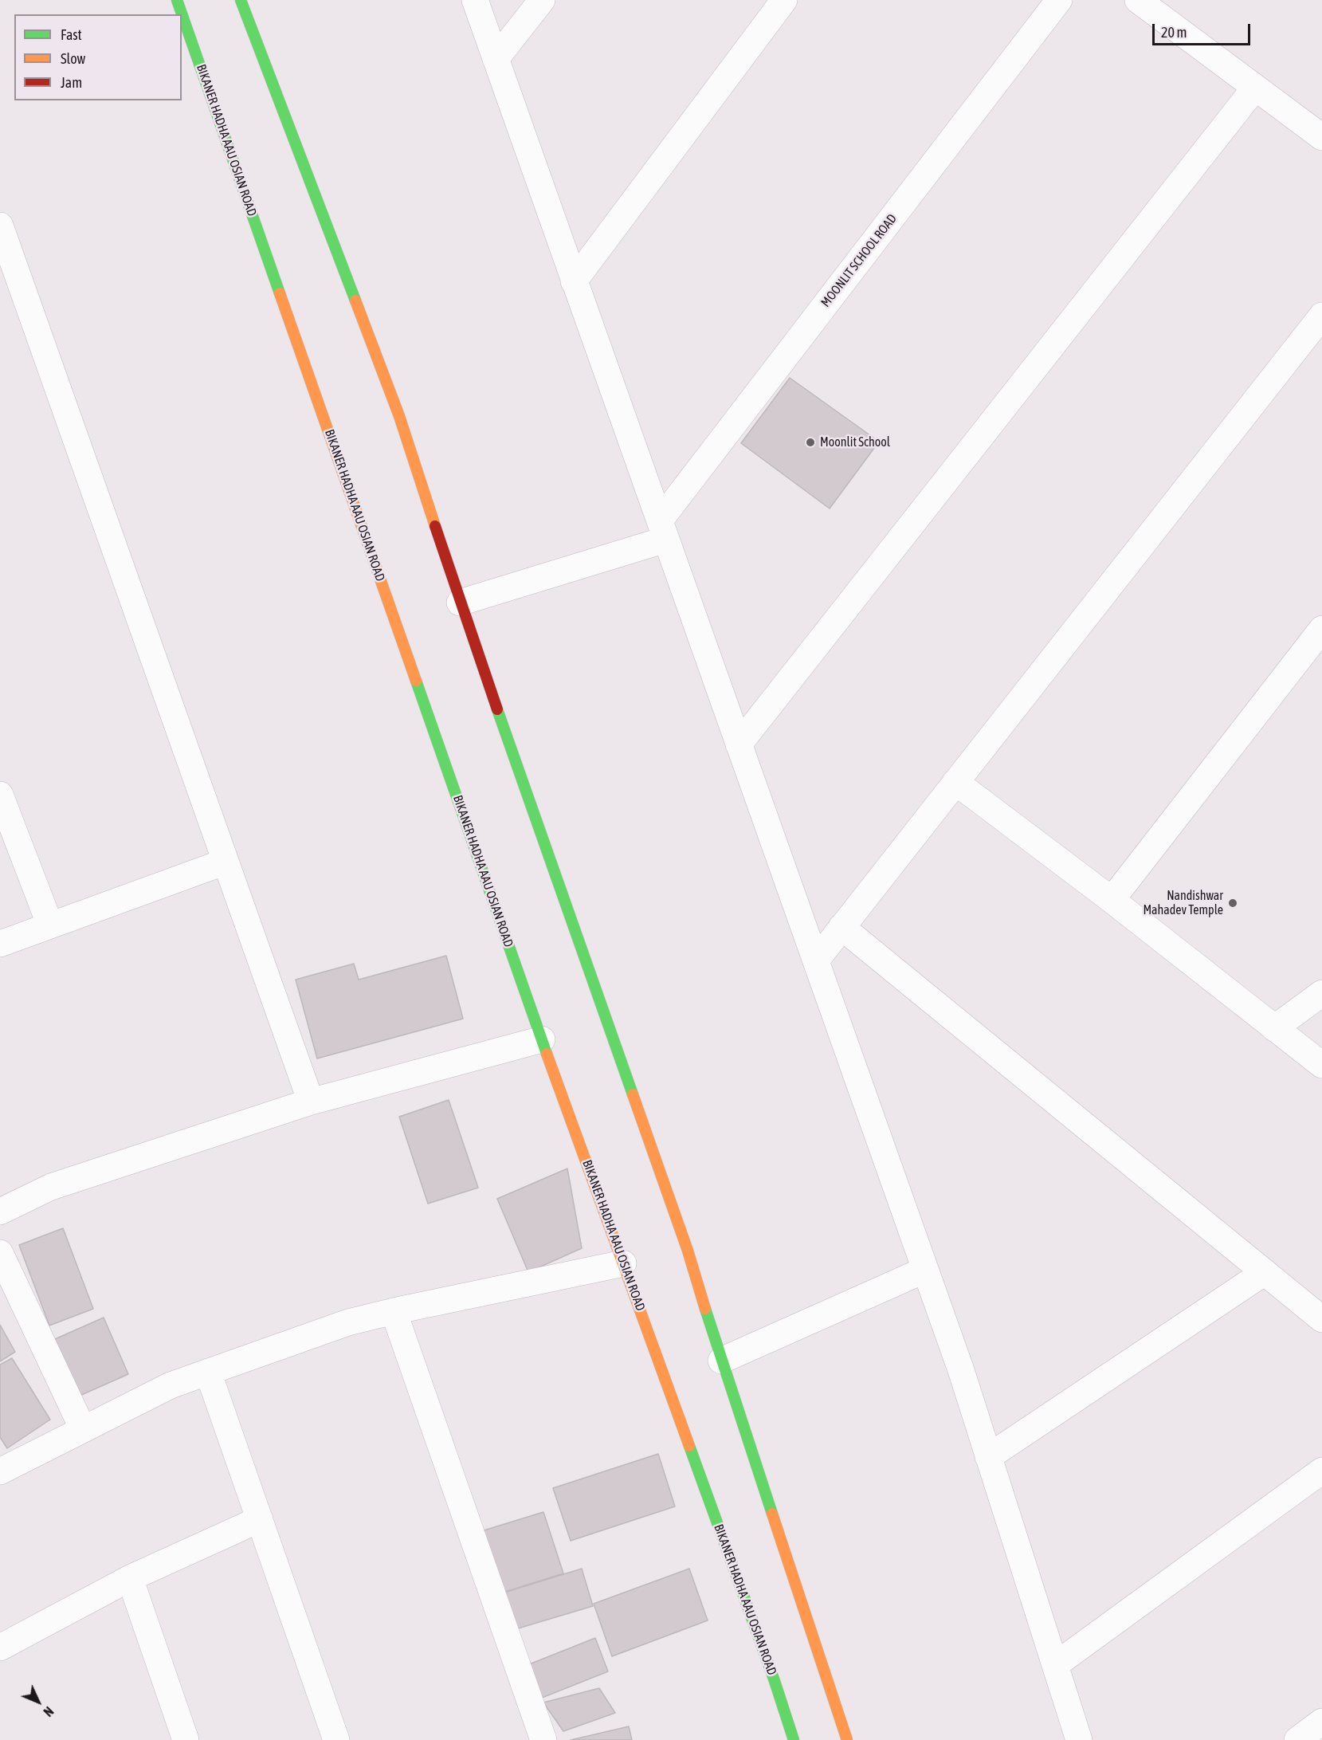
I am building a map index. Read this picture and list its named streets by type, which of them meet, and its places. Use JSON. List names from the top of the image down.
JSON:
{
  "streets": {
    "main road": ["BIKANER HADHA AAU OSIAN ROAD"],
    "street": ["MOONLIT SCHOOL ROAD"]
  },
  "places": ["Moonlit School", "Nandishwar Mahadev Temple"],
  "legend": ["Fast", "Slow", "Jam"],
  "scale_bar": "20 m",
  "north": "bottom right"
}
